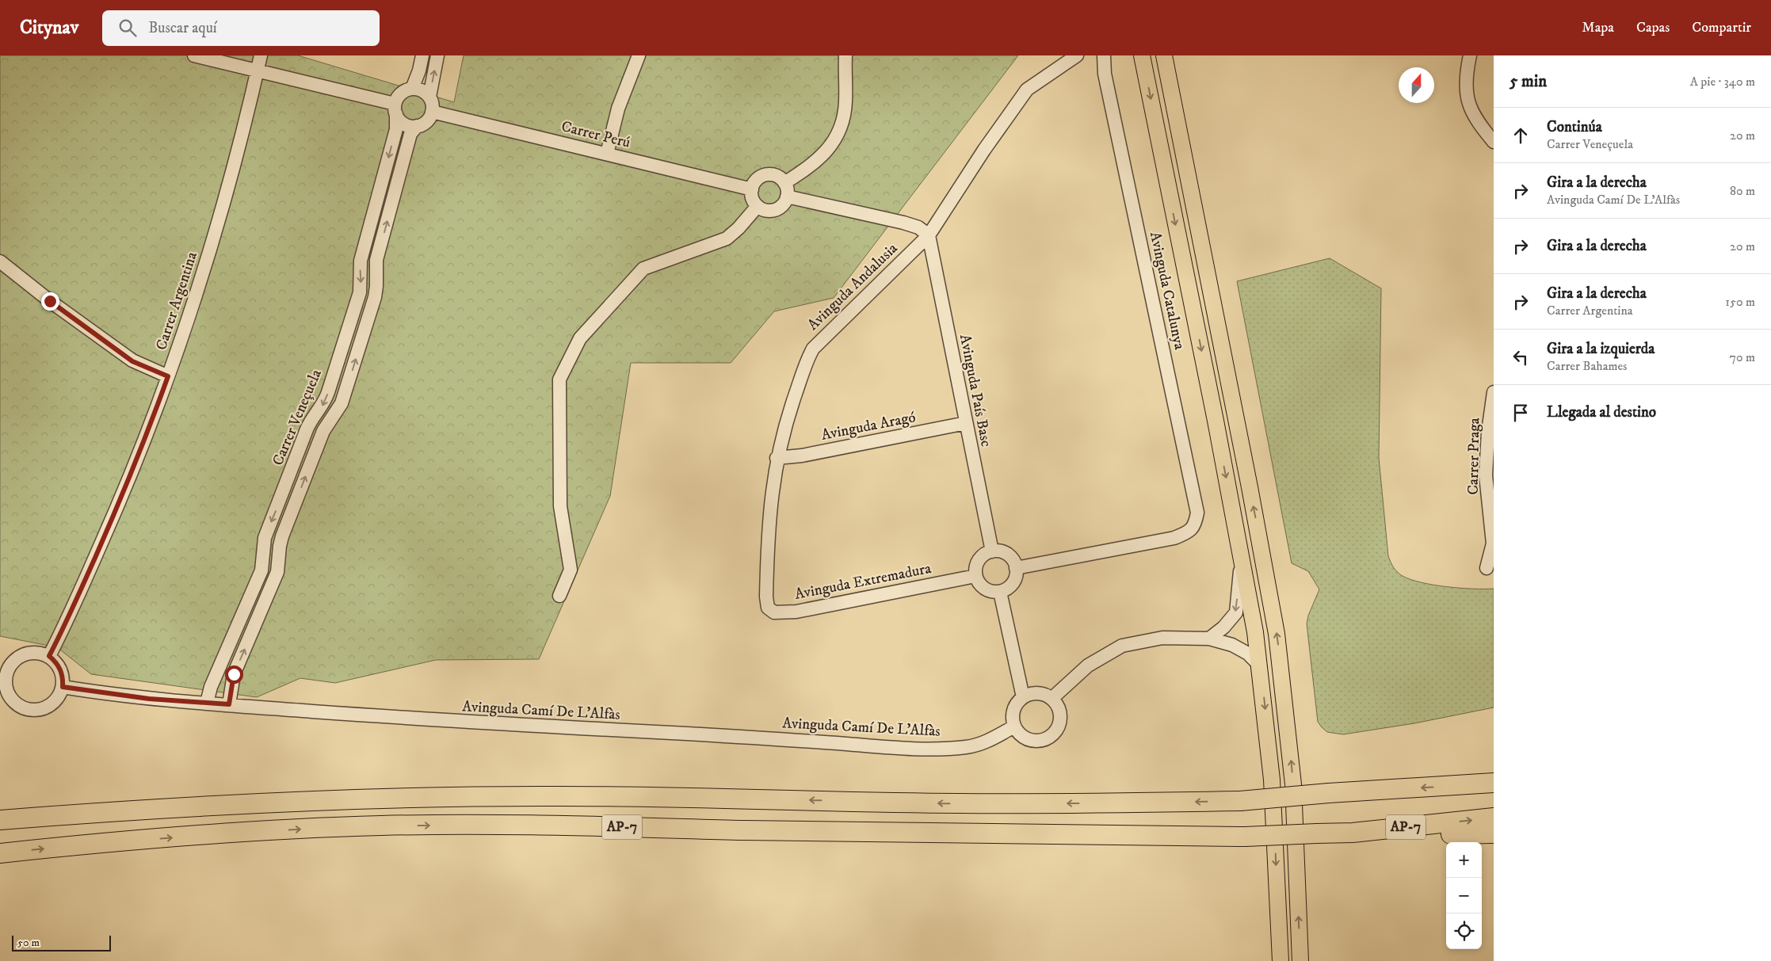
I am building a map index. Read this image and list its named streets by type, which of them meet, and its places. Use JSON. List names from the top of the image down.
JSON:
{
  "streets": {
    "highway": ["AP-7"],
    "street": [
      "Carrer Perú",
      "Avinguda Andalusia",
      "Avinguda Catalunya",
      "Carrer Argentina",
      "Avinguda País Basc",
      "Carrer Veneçuela",
      "Avinguda Aragó",
      "Carrer Praga",
      "Avinguda Extremadura",
      "Avinguda Camí De L'Alfàs"
    ]
  },
  "crossings": [
    ["Carrer Perú", "Carrer Veneçuela"],
    ["Avinguda Andalusia", "Avinguda País Basc"],
    ["Avinguda Andalusia", "Avinguda Aragó"],
    ["Avinguda Andalusia", "Avinguda Extremadura"],
    ["Avinguda Catalunya", "Avinguda País Basc"],
    ["Avinguda Catalunya", "Avinguda Extremadura"],
    ["Carrer Argentina", "Avinguda Camí De L'Alfàs"],
    ["Avinguda País Basc", "Avinguda Aragó"],
    ["Avinguda País Basc", "Avinguda Extremadura"],
    ["Carrer Veneçuela", "Avinguda Camí De L'Alfàs"]
  ],
  "scale_bar": "50 m",
  "north": "top",
  "page": {
    "header": "Citynav",
    "search": "Buscar aquí",
    "nav": ["Mapa", "Capas", "Compartir"],
    "heading": ["5 min", "A pie · 340 m"],
    "list": [
      ["Continúa", "Carrer Veneçuela", "20 m"],
      ["Gira a la derecha", "Avinguda Camí De L'Alfàs", "80 m"],
      ["Gira a la derecha", "20 m"],
      ["Gira a la derecha", "Carrer Argentina", "150 m"],
      ["Gira a la izquierda", "Carrer Bahames", "70 m"],
      "Llegada al destino"
    ],
    "map_buttons": ["+", "−"],
    "scale": "50 m"
  }
}
